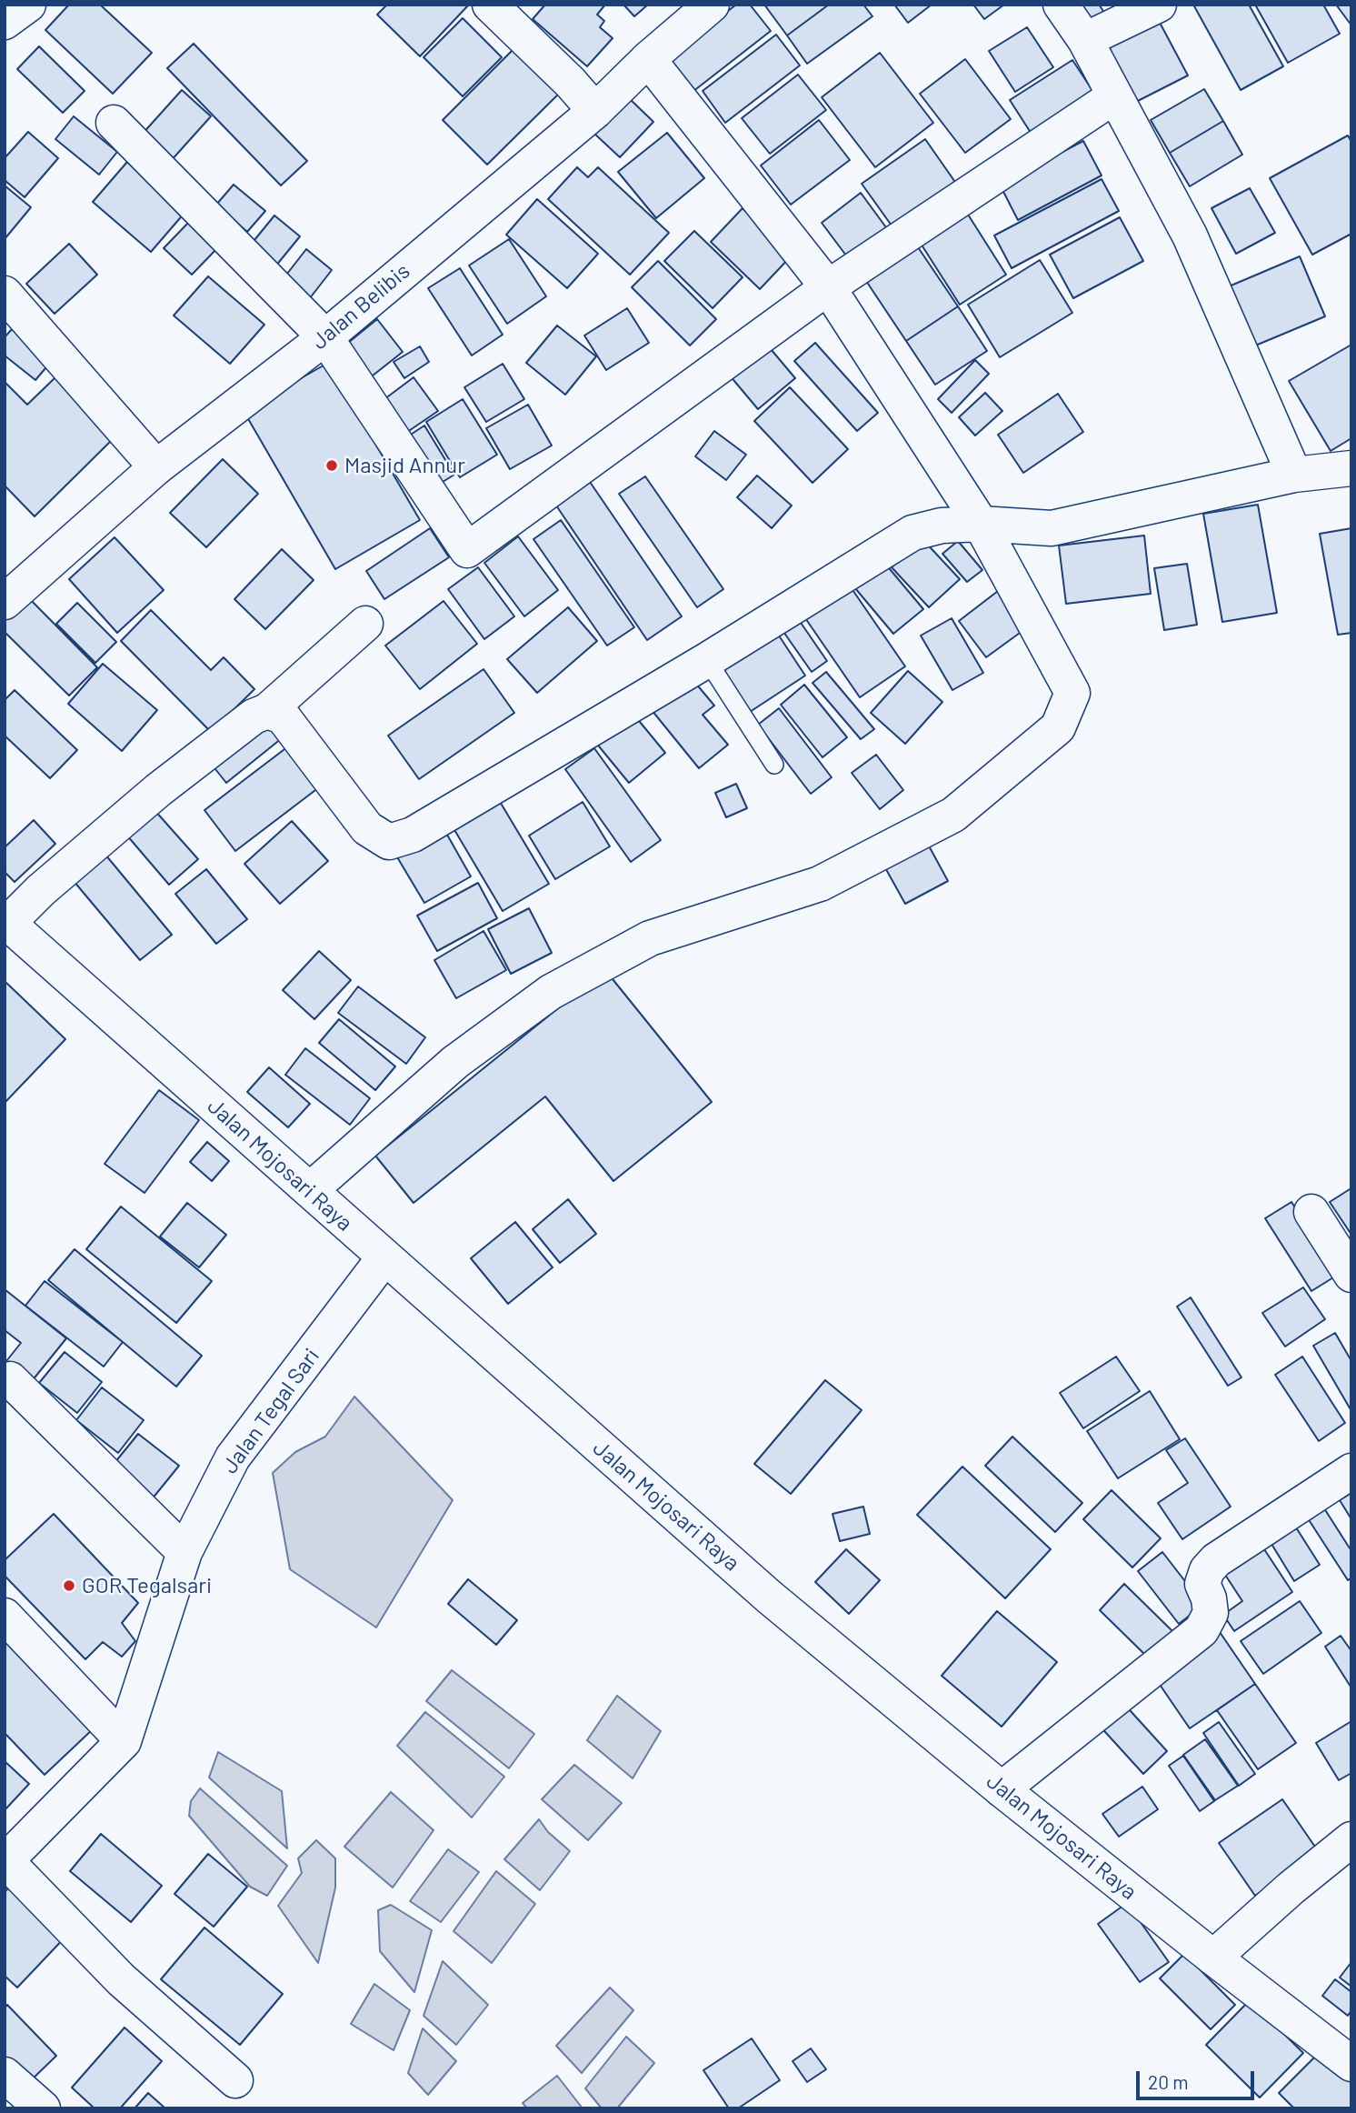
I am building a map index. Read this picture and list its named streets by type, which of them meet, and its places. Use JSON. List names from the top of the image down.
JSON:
{
  "streets": {
    "street": ["Jalan Belibis", "Jalan Mojosari Raya", "Jalan Tegal Sari"]
  },
  "crossings": [
    ["Jalan Mojosari Raya", "Jalan Tegal Sari"]
  ],
  "places": ["Masjid Annur", "GOR Tegalsari"],
  "scale_bar": "20 m"
}
